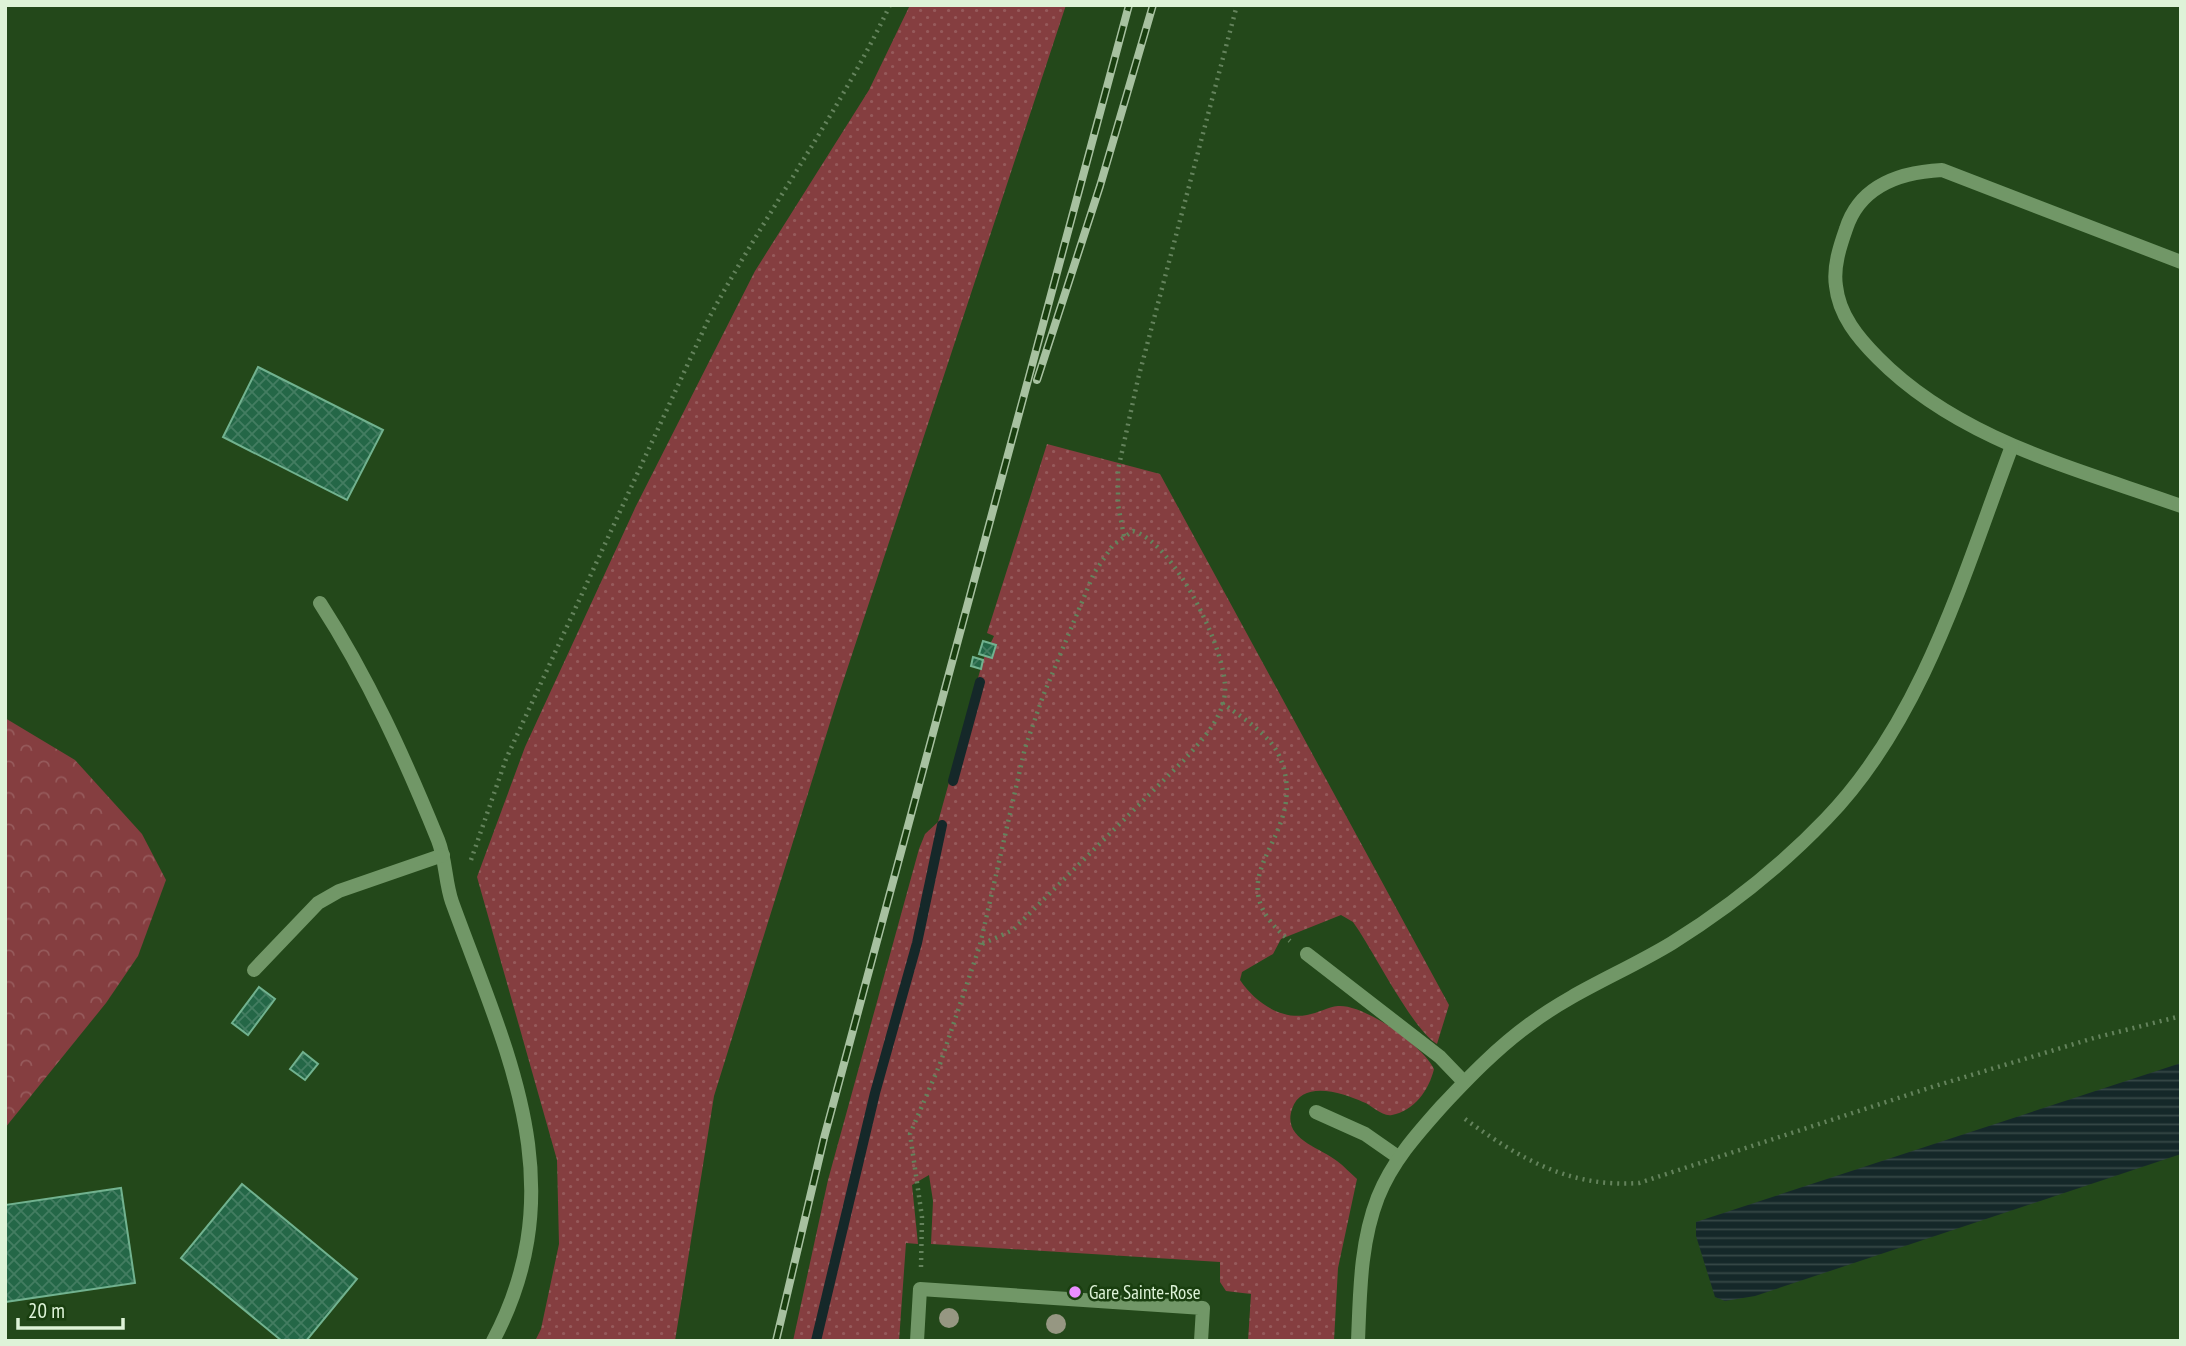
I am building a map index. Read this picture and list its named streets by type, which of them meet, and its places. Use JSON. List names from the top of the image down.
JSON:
{
  "places": ["Gare Sainte-Rose"],
  "scale_bar": "20 m"
}
